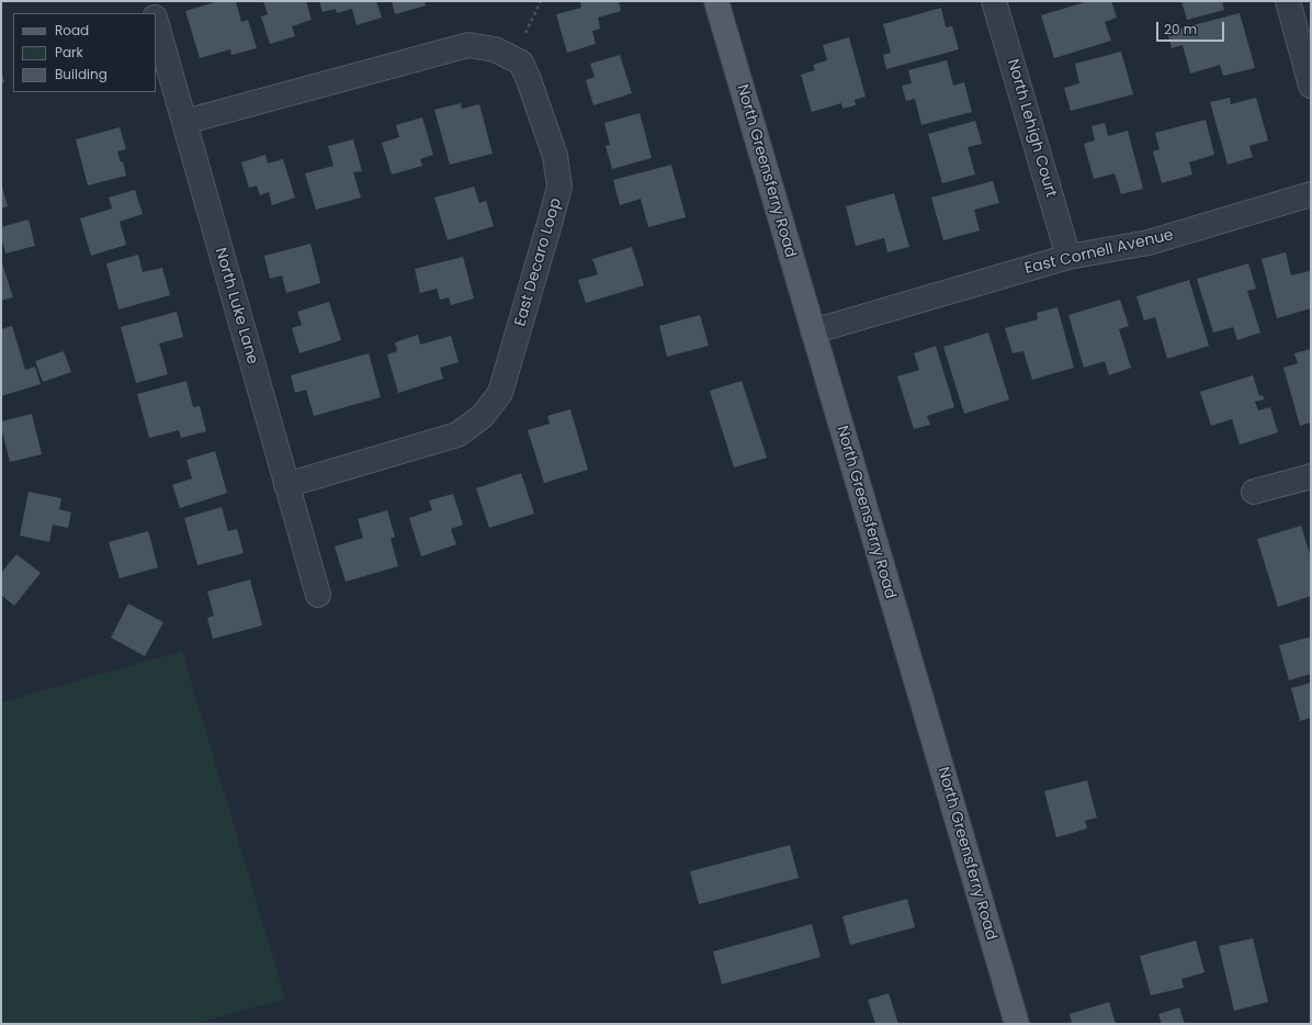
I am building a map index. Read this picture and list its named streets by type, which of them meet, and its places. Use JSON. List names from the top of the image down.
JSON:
{
  "streets": {
    "main road": ["North Greensferry Road"],
    "street": [
      "North Lehigh Court",
      "East Cornell Avenue",
      "East Decaro Loop",
      "North Luke Lane"
    ]
  },
  "crossings": [
    ["North Lehigh Court", "East Cornell Avenue"],
    ["North Greensferry Road", "East Cornell Avenue"],
    ["East Decaro Loop", "North Luke Lane"]
  ],
  "legend": ["Road", "Park", "Building"],
  "scale_bar": "20 m"
}
